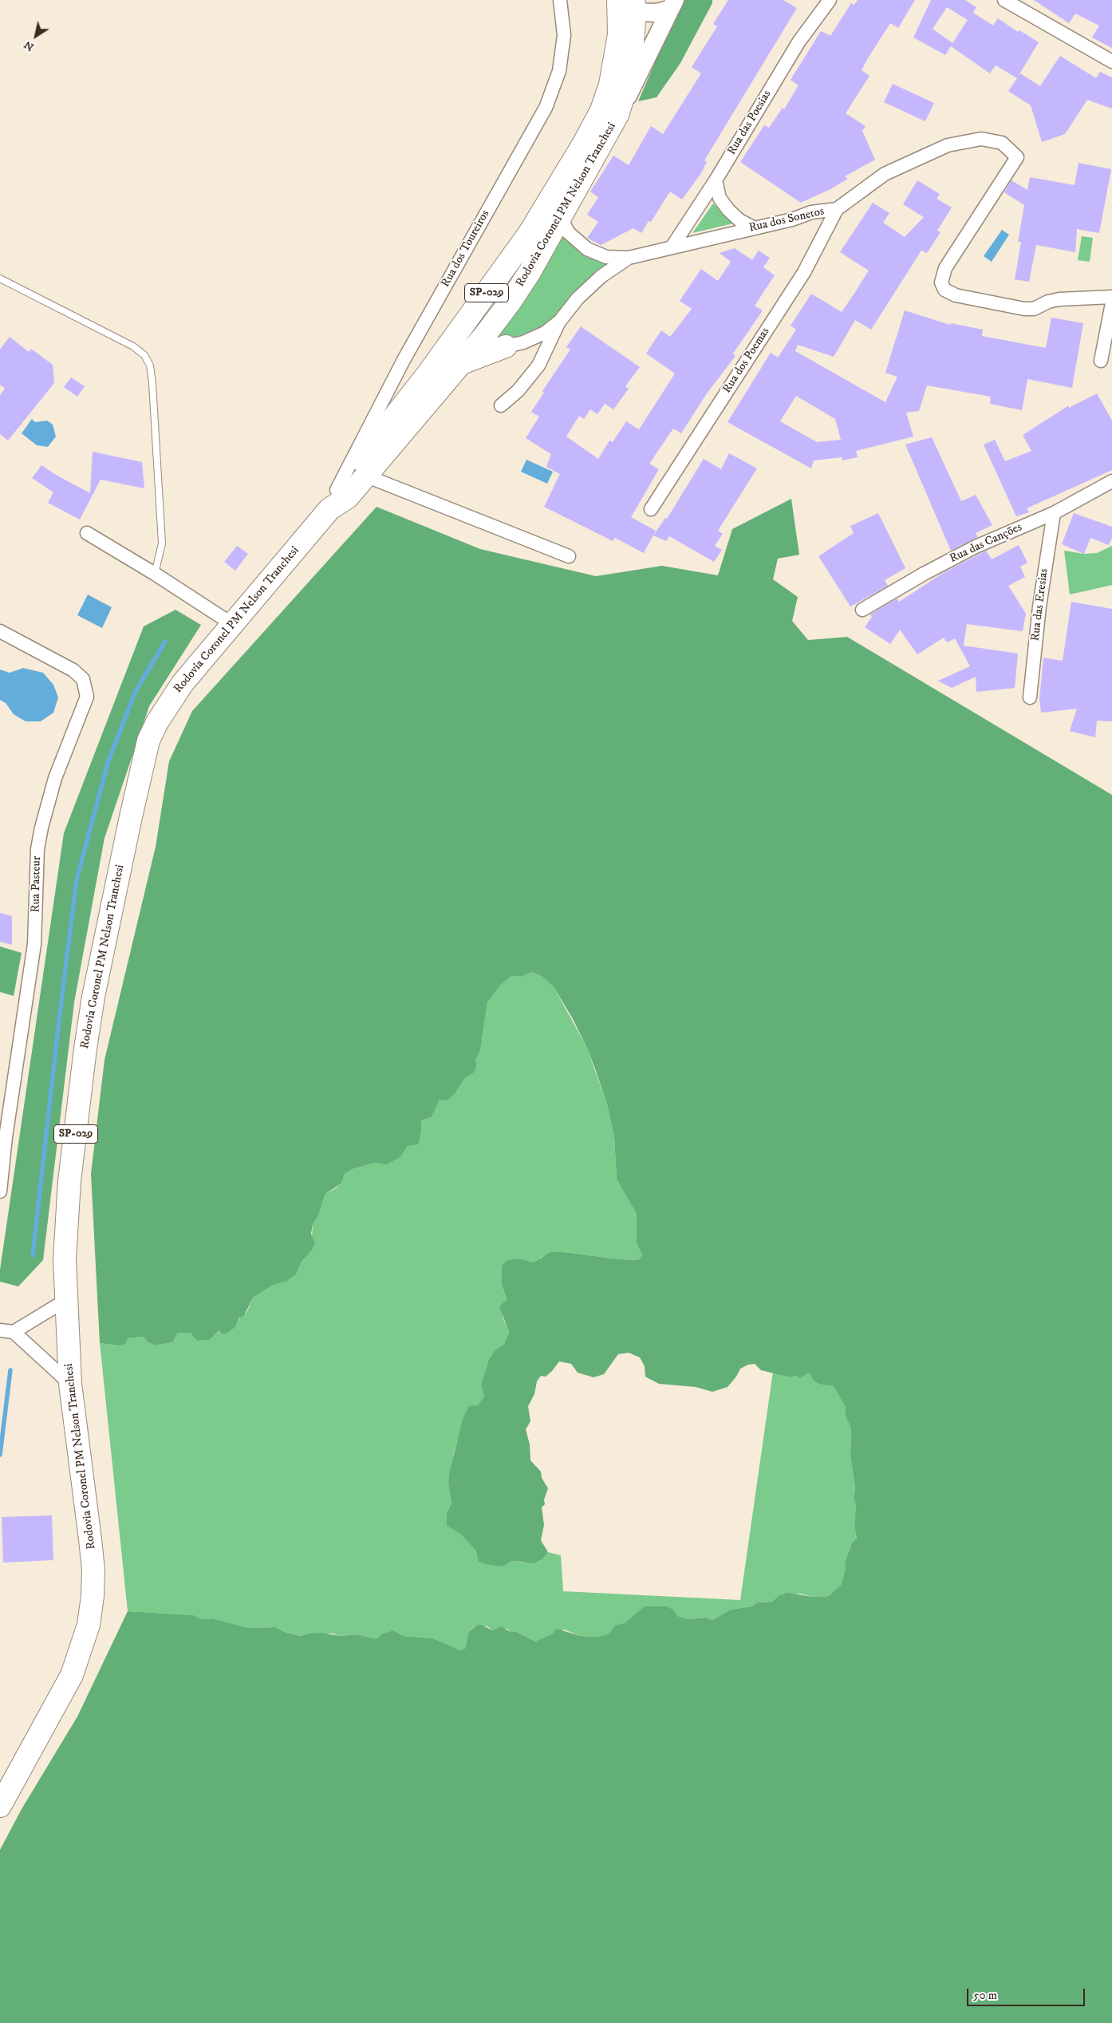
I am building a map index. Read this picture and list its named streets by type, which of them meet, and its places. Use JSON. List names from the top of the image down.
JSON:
{
  "streets": {
    "highway": ["Rodovia Coronel PM Nelson Tranchesi", "SP-029"],
    "street": [
      "Rua das Poesias",
      "Rua dos Sonetos",
      "Rua dos Toureiros",
      "Rua dos Poemas",
      "Rua das Canções",
      "Rua das Eresias",
      "Rua Pasteur"
    ]
  },
  "crossings": [
    ["Rua das Poesias", "Rua dos Sonetos"],
    ["Rodovia Coronel PM Nelson Tranchesi", "Rua dos Toureiros"],
    ["Rua dos Sonetos", "Rua dos Poemas"],
    ["Rua das Canções", "Rua das Eresias"]
  ],
  "scale_bar": "50 m",
  "north": "bottom left"
}
